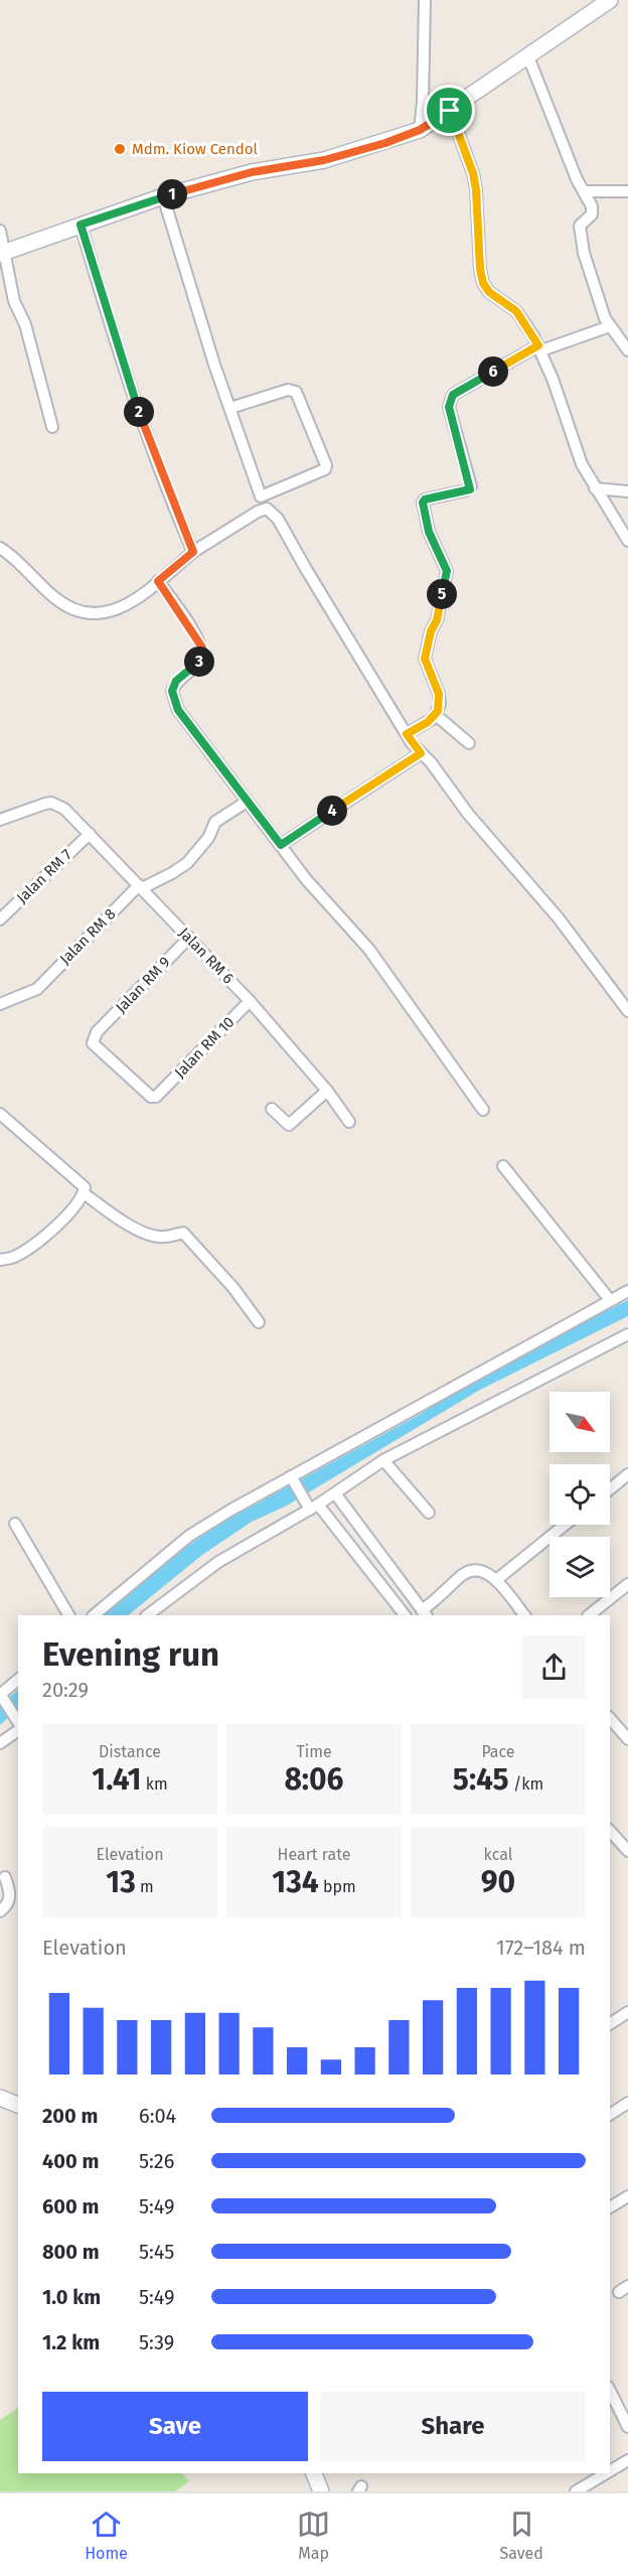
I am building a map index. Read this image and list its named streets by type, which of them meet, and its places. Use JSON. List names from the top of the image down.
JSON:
{
  "streets": {
    "street": [
      "Jalan RM 7",
      "Jalan RM 8",
      "Jalan RM 6",
      "Jalan RM 9",
      "Jalan RM 10"
    ]
  },
  "crossings": [
    ["Jalan RM 7", "Jalan RM 6"],
    ["Jalan RM 8", "Jalan RM 6"],
    ["Jalan RM 6", "Jalan RM 9"],
    ["Jalan RM 6", "Jalan RM 10"],
    ["Jalan RM 9", "Jalan RM 10"]
  ],
  "places": ["Mdm. Kiow Cendol"],
  "north": "bottom right",
  "page": {
    "pins": [
      "1",
      "6",
      "2",
      "5",
      "3",
      "4"
    ],
    "heading": ["Evening run", "20:29"],
    "stats": [
      ["Distance", "1.41 km"],
      ["Time", "8:06"],
      ["Pace", "5:45 /km"],
      ["Elevation", "13 m"],
      ["Heart rate", "134 bpm"],
      ["kcal", "90"]
    ],
    "chart": ["Elevation", "172–184 m"],
    "list": [
      {
        "name": "200 m",
        "note": "6:04"
      },
      {
        "name": "400 m",
        "note": "5:26"
      },
      {
        "name": "600 m",
        "note": "5:49"
      },
      {
        "name": "800 m",
        "note": "5:45"
      },
      {
        "name": "1.0 km",
        "note": "5:49"
      },
      {
        "name": "1.2 km",
        "note": "5:39"
      }
    ],
    "buttons": ["Save", "Share"],
    "tabs": ["Home", "Map", "Saved"]
  }
}
